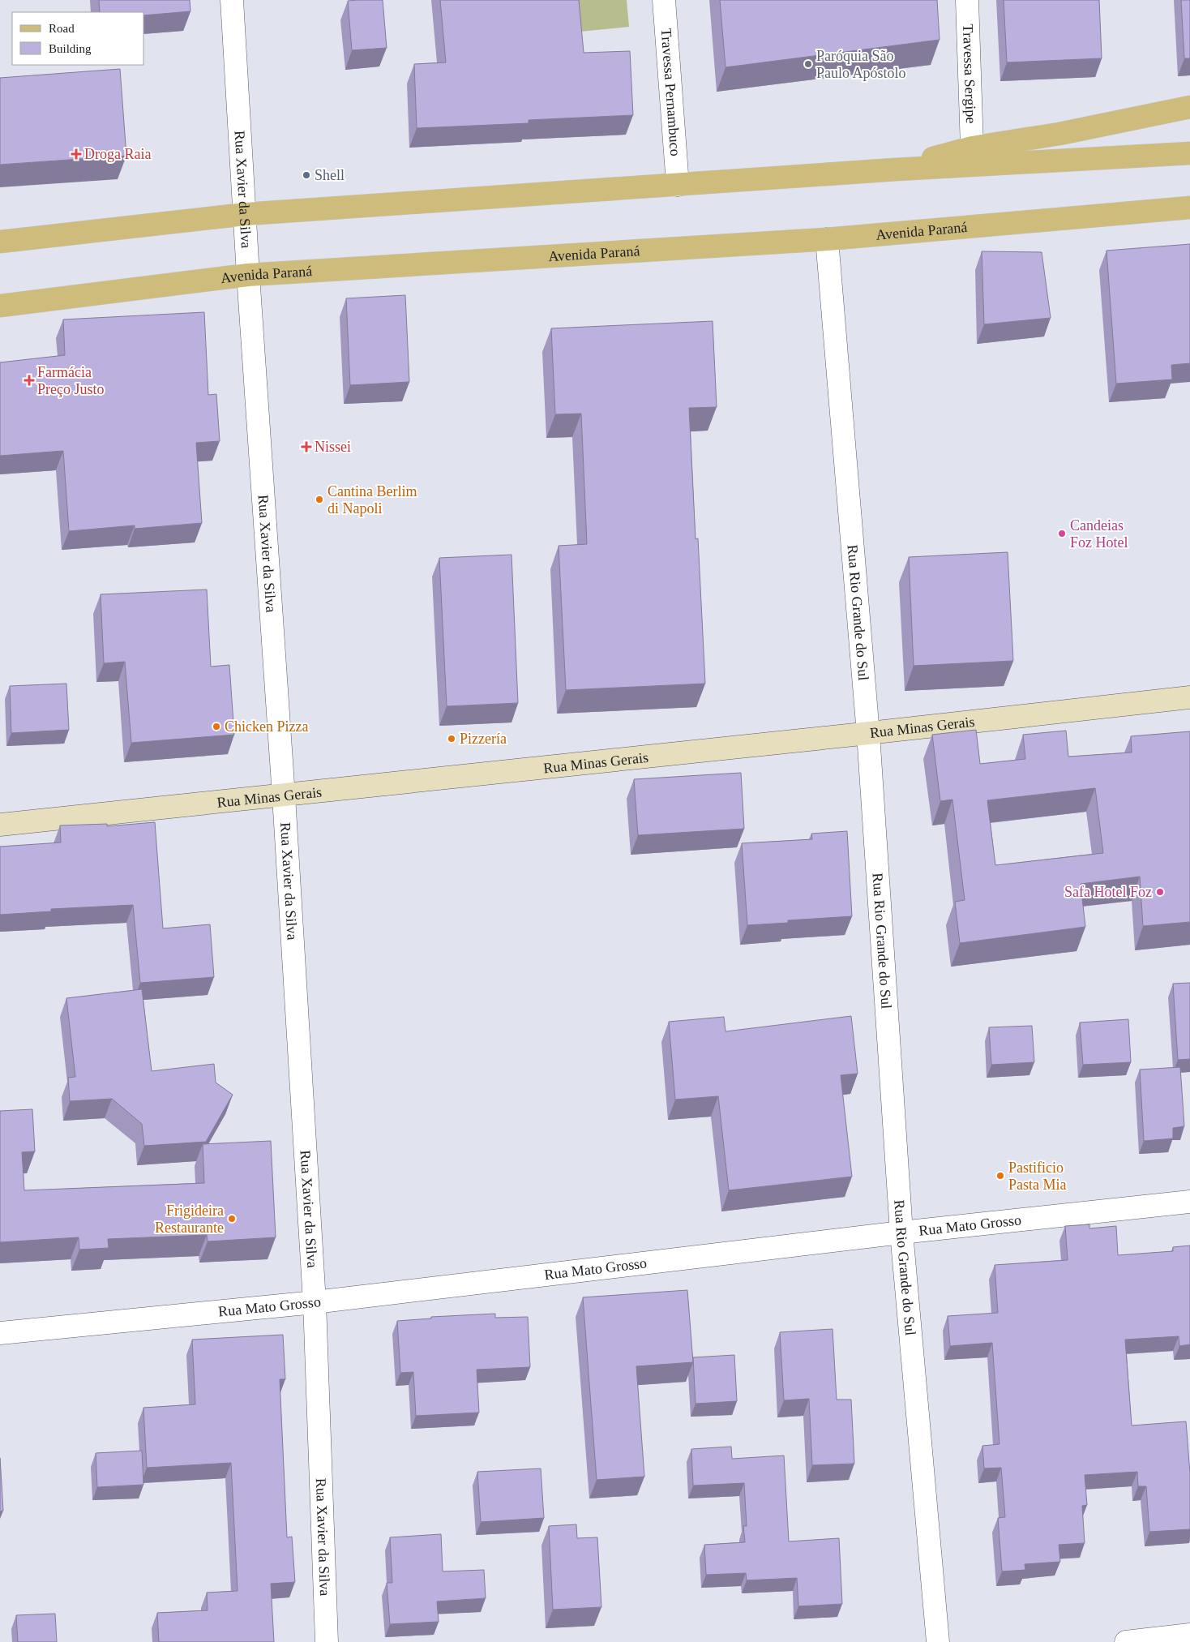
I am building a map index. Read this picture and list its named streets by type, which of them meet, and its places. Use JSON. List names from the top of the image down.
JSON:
{
  "streets": {
    "main road": ["Avenida Paraná", "Rua Minas Gerais"],
    "street": [
      "Travessa Sergipe",
      "Travessa Pernambuco",
      "Rua Xavier da Silva",
      "Rua Rio Grande do Sul",
      "Rua Mato Grosso"
    ]
  },
  "crossings": [
    ["Rua Xavier da Silva", "Avenida Paraná"],
    ["Rua Xavier da Silva", "Rua Minas Gerais"],
    ["Rua Xavier da Silva", "Rua Mato Grosso"],
    ["Avenida Paraná", "Rua Rio Grande do Sul"],
    ["Rua Rio Grande do Sul", "Rua Minas Gerais"],
    ["Rua Rio Grande do Sul", "Rua Mato Grosso"]
  ],
  "places": {
    "other": [
      "Paróquia São Paulo Apóstolo",
      "Shell",
      "Cantina Berlim di Napoli",
      "Candeias Foz Hotel",
      "Chicken Pizza",
      "Pizzería",
      "Safa Hotel Foz",
      "Pastificio Pasta Mia",
      "Frigideira Restaurante"
    ],
    "health": ["Droga Raia", "Farmácia Preço Justo", "Nissei"]
  },
  "legend": ["Road", "Building"]
}
